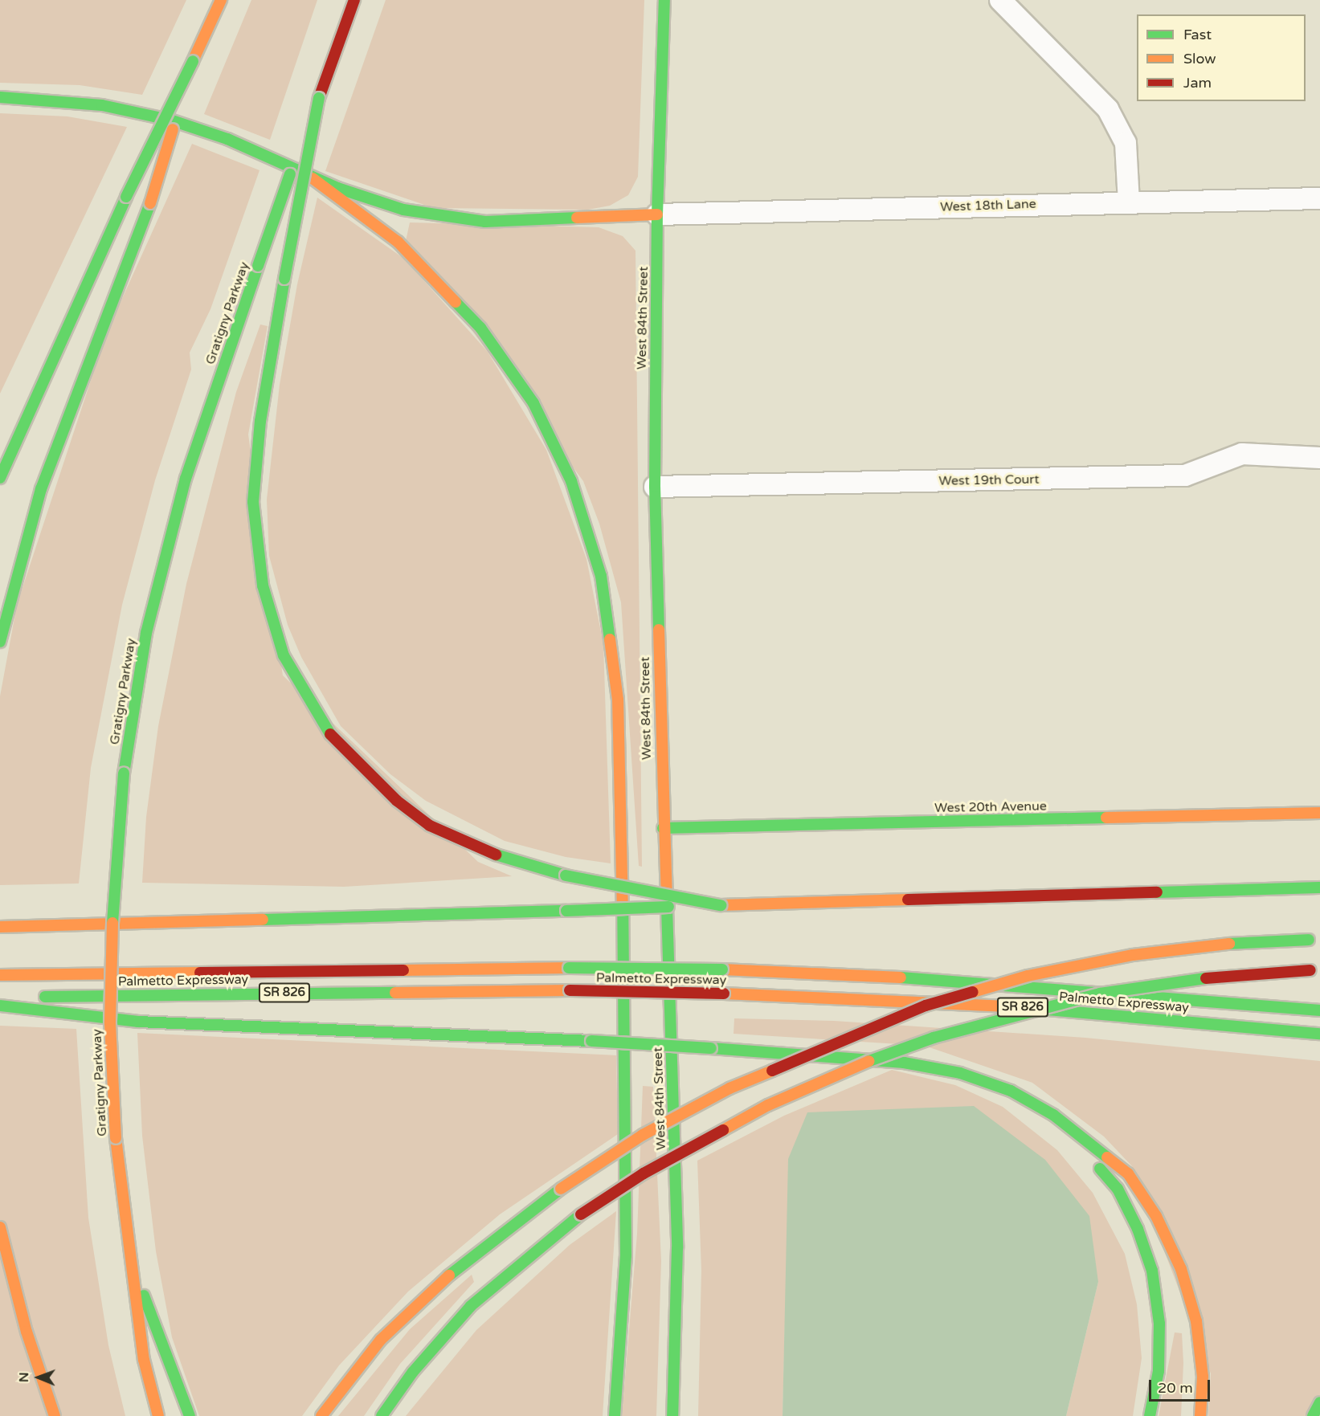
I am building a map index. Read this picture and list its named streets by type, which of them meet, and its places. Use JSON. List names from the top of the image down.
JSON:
{
  "streets": {
    "main road": [
      "Gratigny Parkway",
      "West 84th Street",
      "West 20th Avenue",
      "Palmetto Expressway",
      "SR 826"
    ],
    "street": ["West 18th Lane", "West 19th Court"]
  },
  "crossings": [
    ["West 18th Lane", "West 84th Street"],
    ["West 84th Street", "West 19th Court"],
    ["West 84th Street", "West 20th Avenue"]
  ],
  "legend": ["Fast", "Slow", "Jam"],
  "scale_bar": "20 m",
  "north": "left"
}
